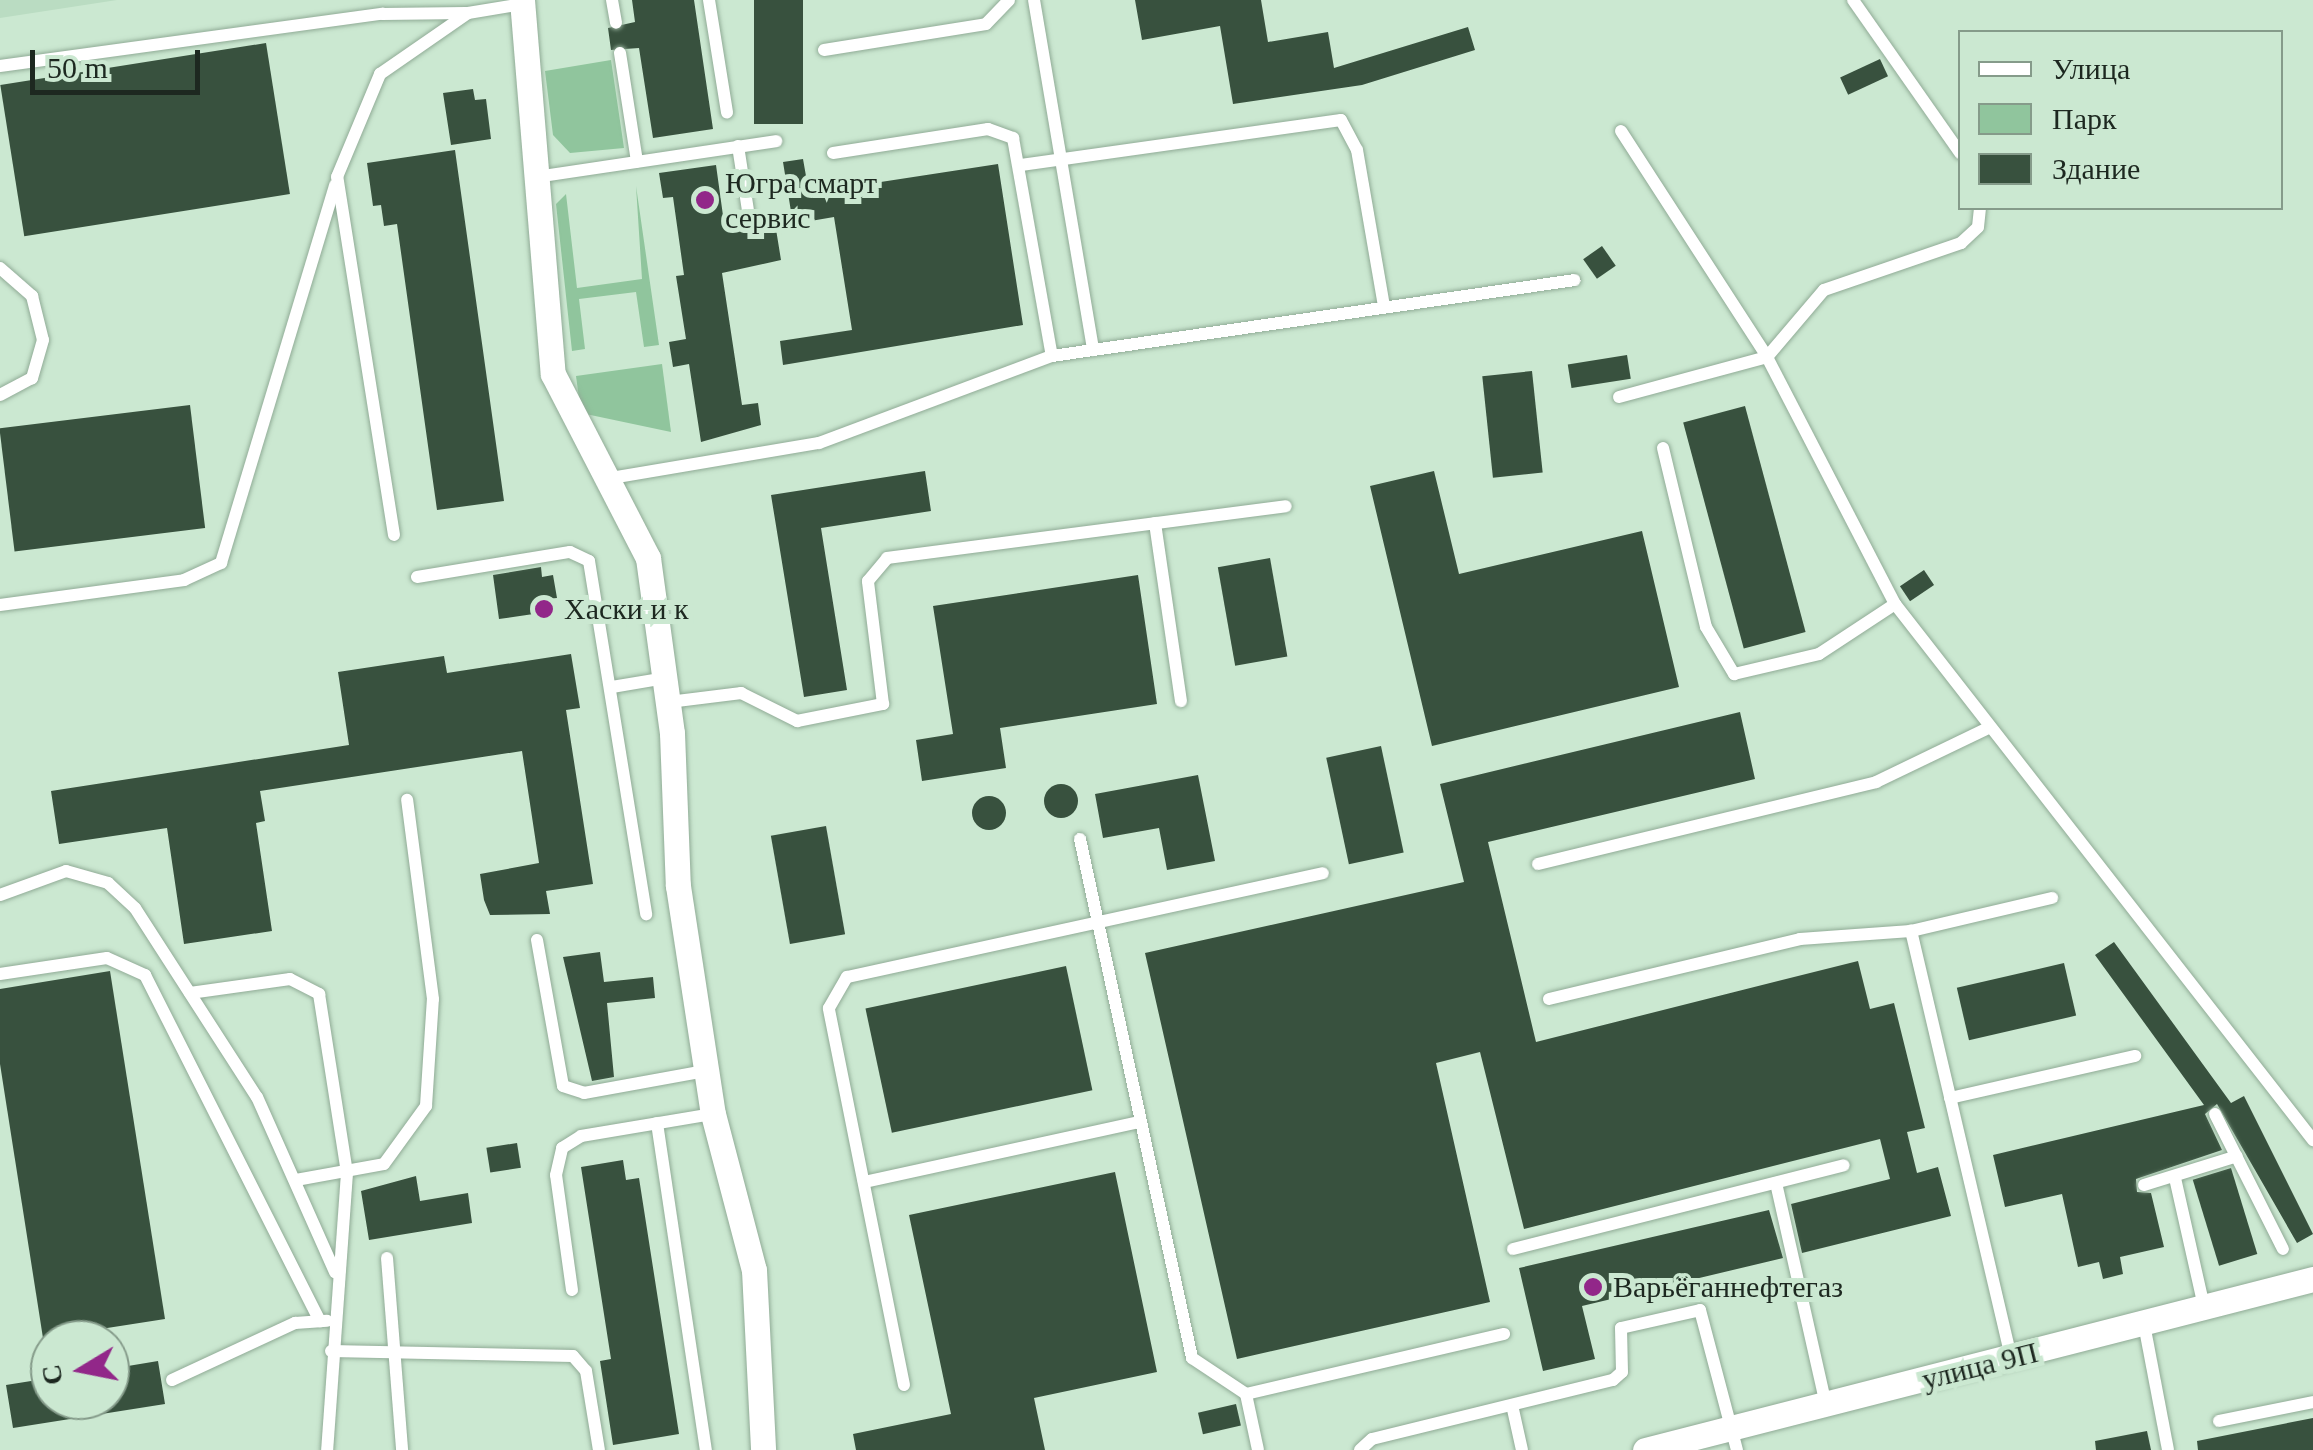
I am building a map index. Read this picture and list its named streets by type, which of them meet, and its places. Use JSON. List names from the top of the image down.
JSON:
{
  "streets": {
    "street": ["улица 9П"]
  },
  "places": ["Югра смарт сервис", "Хаски и к", "Варьёганнефтегаз"],
  "legend": ["Улица", "Парк", "Здание"],
  "scale_bar": "50 m",
  "north": "left"
}
